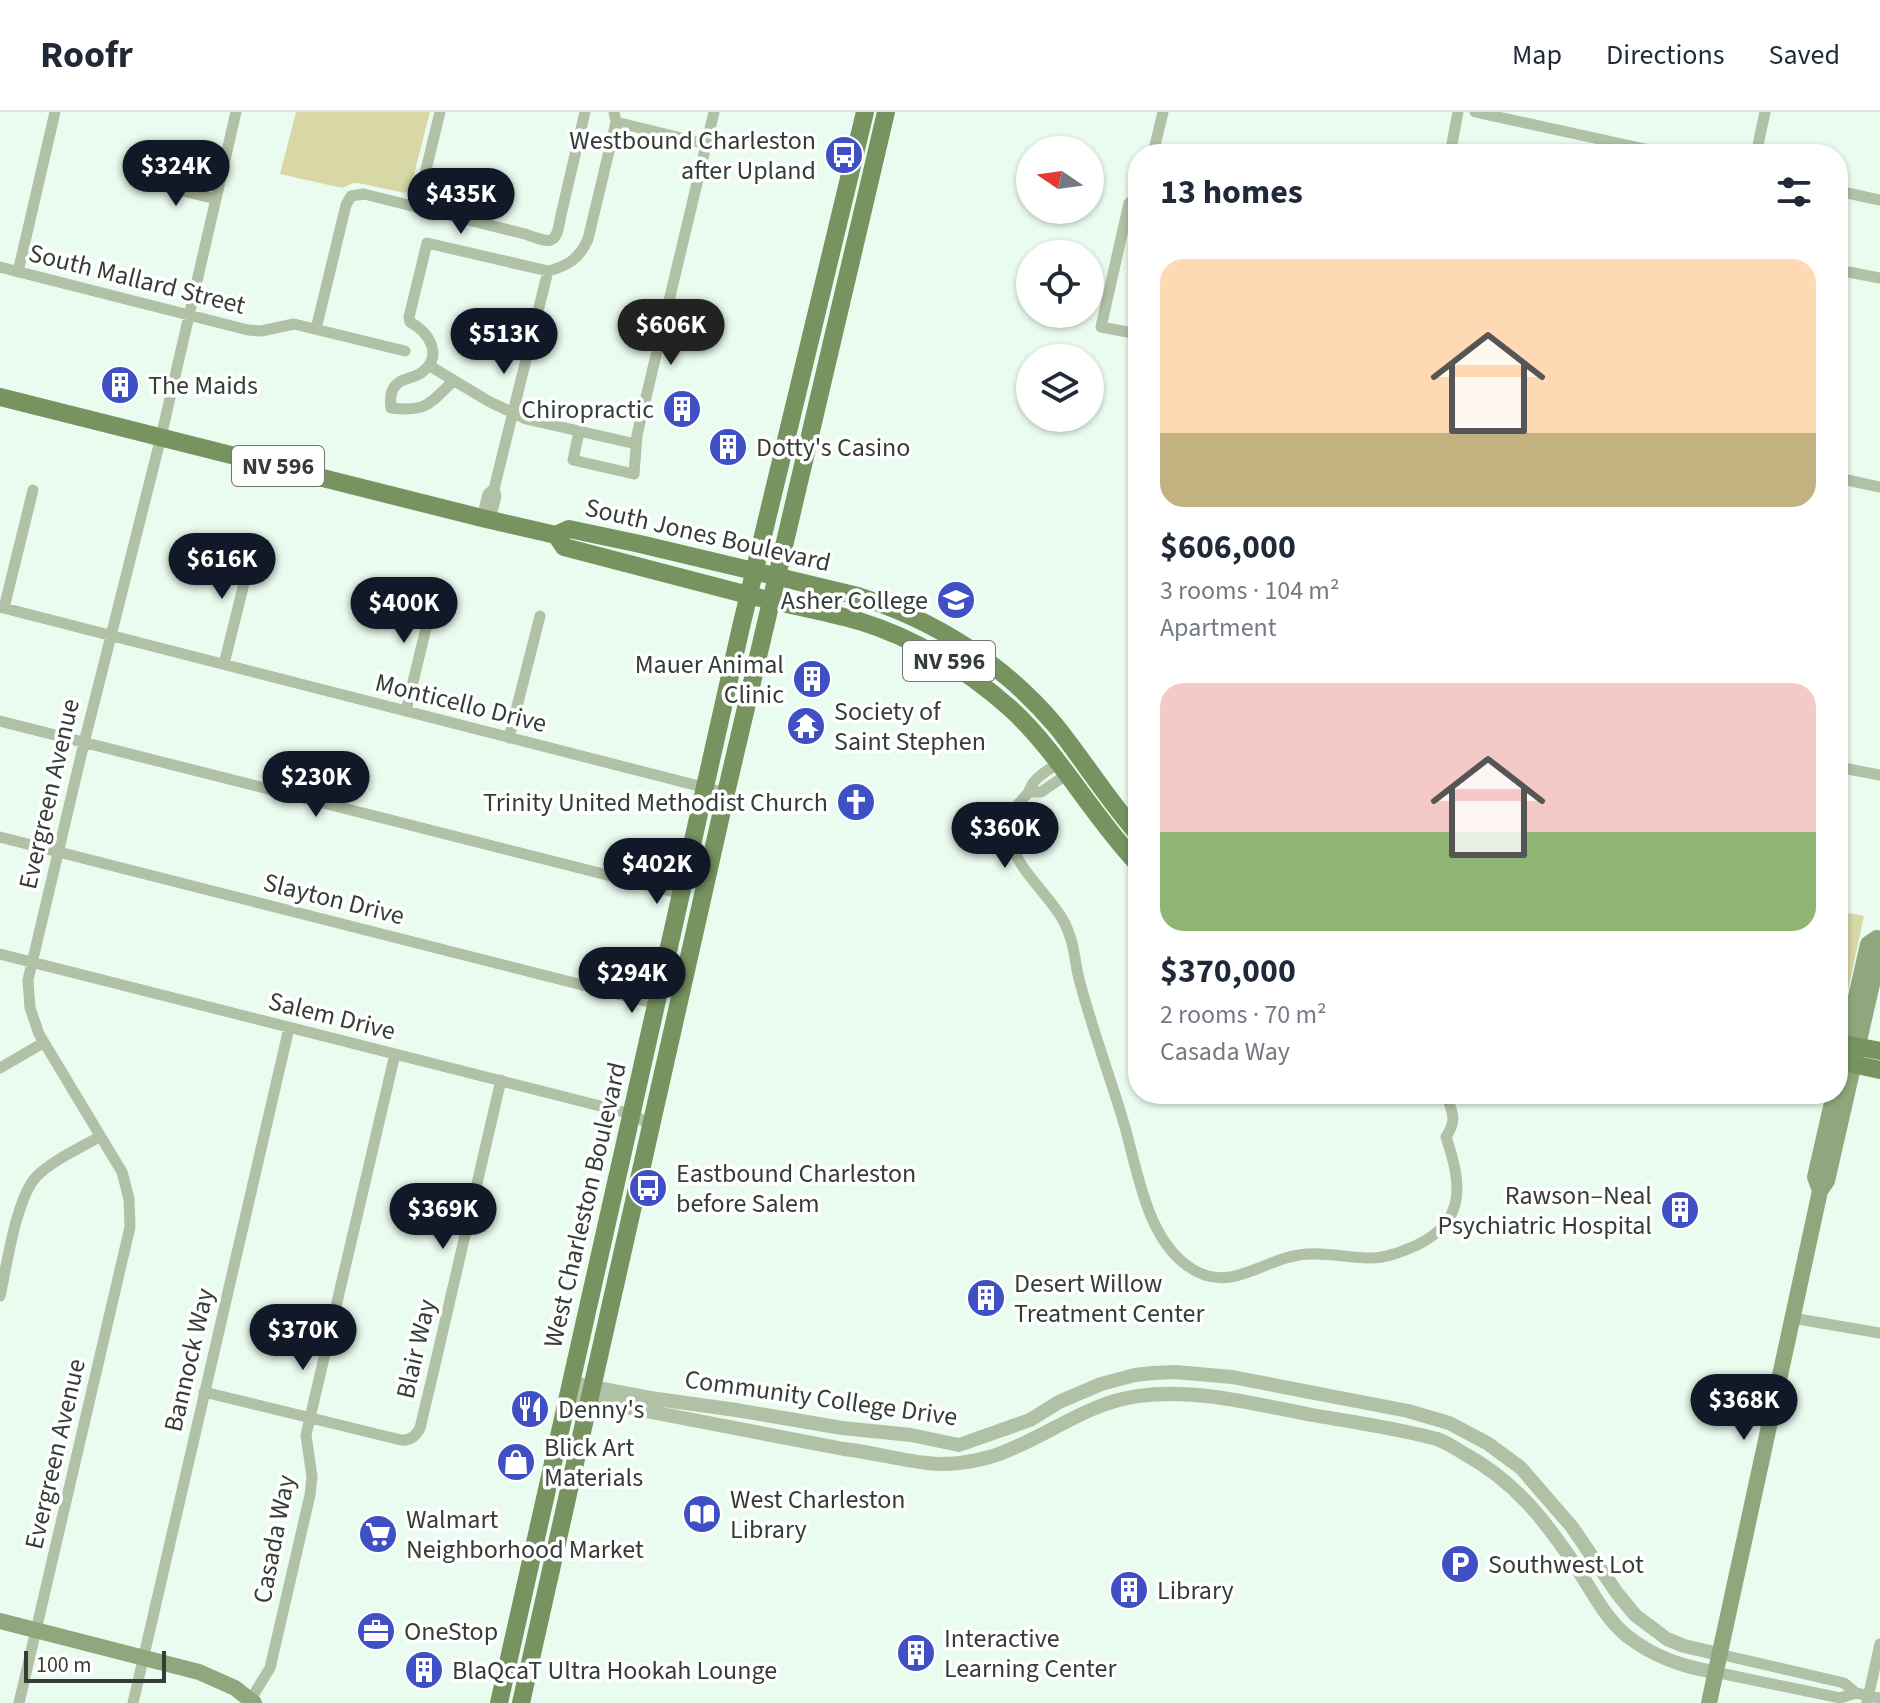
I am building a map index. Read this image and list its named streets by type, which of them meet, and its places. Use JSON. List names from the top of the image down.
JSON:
{
  "streets": {
    "main road": ["NV 596", "South Jones Boulevard", "West Charleston Boulevard"],
    "street": [
      "South Mallard Street",
      "Monticello Drive",
      "Evergreen Avenue",
      "Slayton Drive",
      "Salem Drive",
      "Blair Way",
      "Bannock Way",
      "Community College Drive",
      "Casada Way"
    ]
  },
  "crossings": [
    ["South Mallard Street", "Evergreen Avenue"],
    ["South Jones Boulevard", "Evergreen Avenue"],
    ["South Jones Boulevard", "West Charleston Boulevard"],
    ["Monticello Drive", "Evergreen Avenue"],
    ["Monticello Drive", "West Charleston Boulevard"],
    ["Evergreen Avenue", "Slayton Drive"],
    ["Evergreen Avenue", "Salem Drive"],
    ["Slayton Drive", "West Charleston Boulevard"],
    ["Salem Drive", "West Charleston Boulevard"],
    ["Salem Drive", "Blair Way"],
    ["Salem Drive", "Bannock Way"],
    ["Salem Drive", "Casada Way"],
    ["West Charleston Boulevard", "Community College Drive"],
    ["Blair Way", "Casada Way"]
  ],
  "places": {
    "bus stop": ["Westbound Charleston after Upland", "Eastbound Charleston before Salem"],
    "building": [
      "The Maids",
      "Chiropractic",
      "Dotty's Casino",
      "Mauer Animal Clinic",
      "Rawson–Neal Psychiatric Hospital",
      "Desert Willow Treatment Center",
      "Library",
      "Interactive Learning Center",
      "BlaQcaT Ultra Hookah Lounge"
    ],
    "school or university": ["Asher College"],
    "temple": ["Society of Saint Stephen"],
    "church": ["Trinity United Methodist Church"],
    "restaurant": ["Denny's"],
    "shop": ["Blick Art Materials"],
    "library": ["West Charleston Library"],
    "supermarket": ["Walmart Neighborhood Market"],
    "parking": ["Southwest Lot"],
    "office": ["OneStop"]
  },
  "scale_bar": "100 m",
  "north": "left",
  "page": {
    "header": "Roofr",
    "nav": ["Map", "Directions", "Saved"],
    "price": [
      "$324K",
      "$435K",
      "$606K",
      "$513K",
      "$616K",
      "$400K",
      "$230K",
      "$360K",
      "$402K",
      "$294K",
      "$369K",
      "$370K",
      "$368K"
    ],
    "heading": "13 homes",
    "list": [
      {
        "name": "$606,000",
        "note": "3 rooms · 104 m² · Apartment"
      },
      {
        "name": "$370,000",
        "note": "2 rooms · 70 m² · Casada Way"
      }
    ],
    "scale": "100 m"
  }
}
